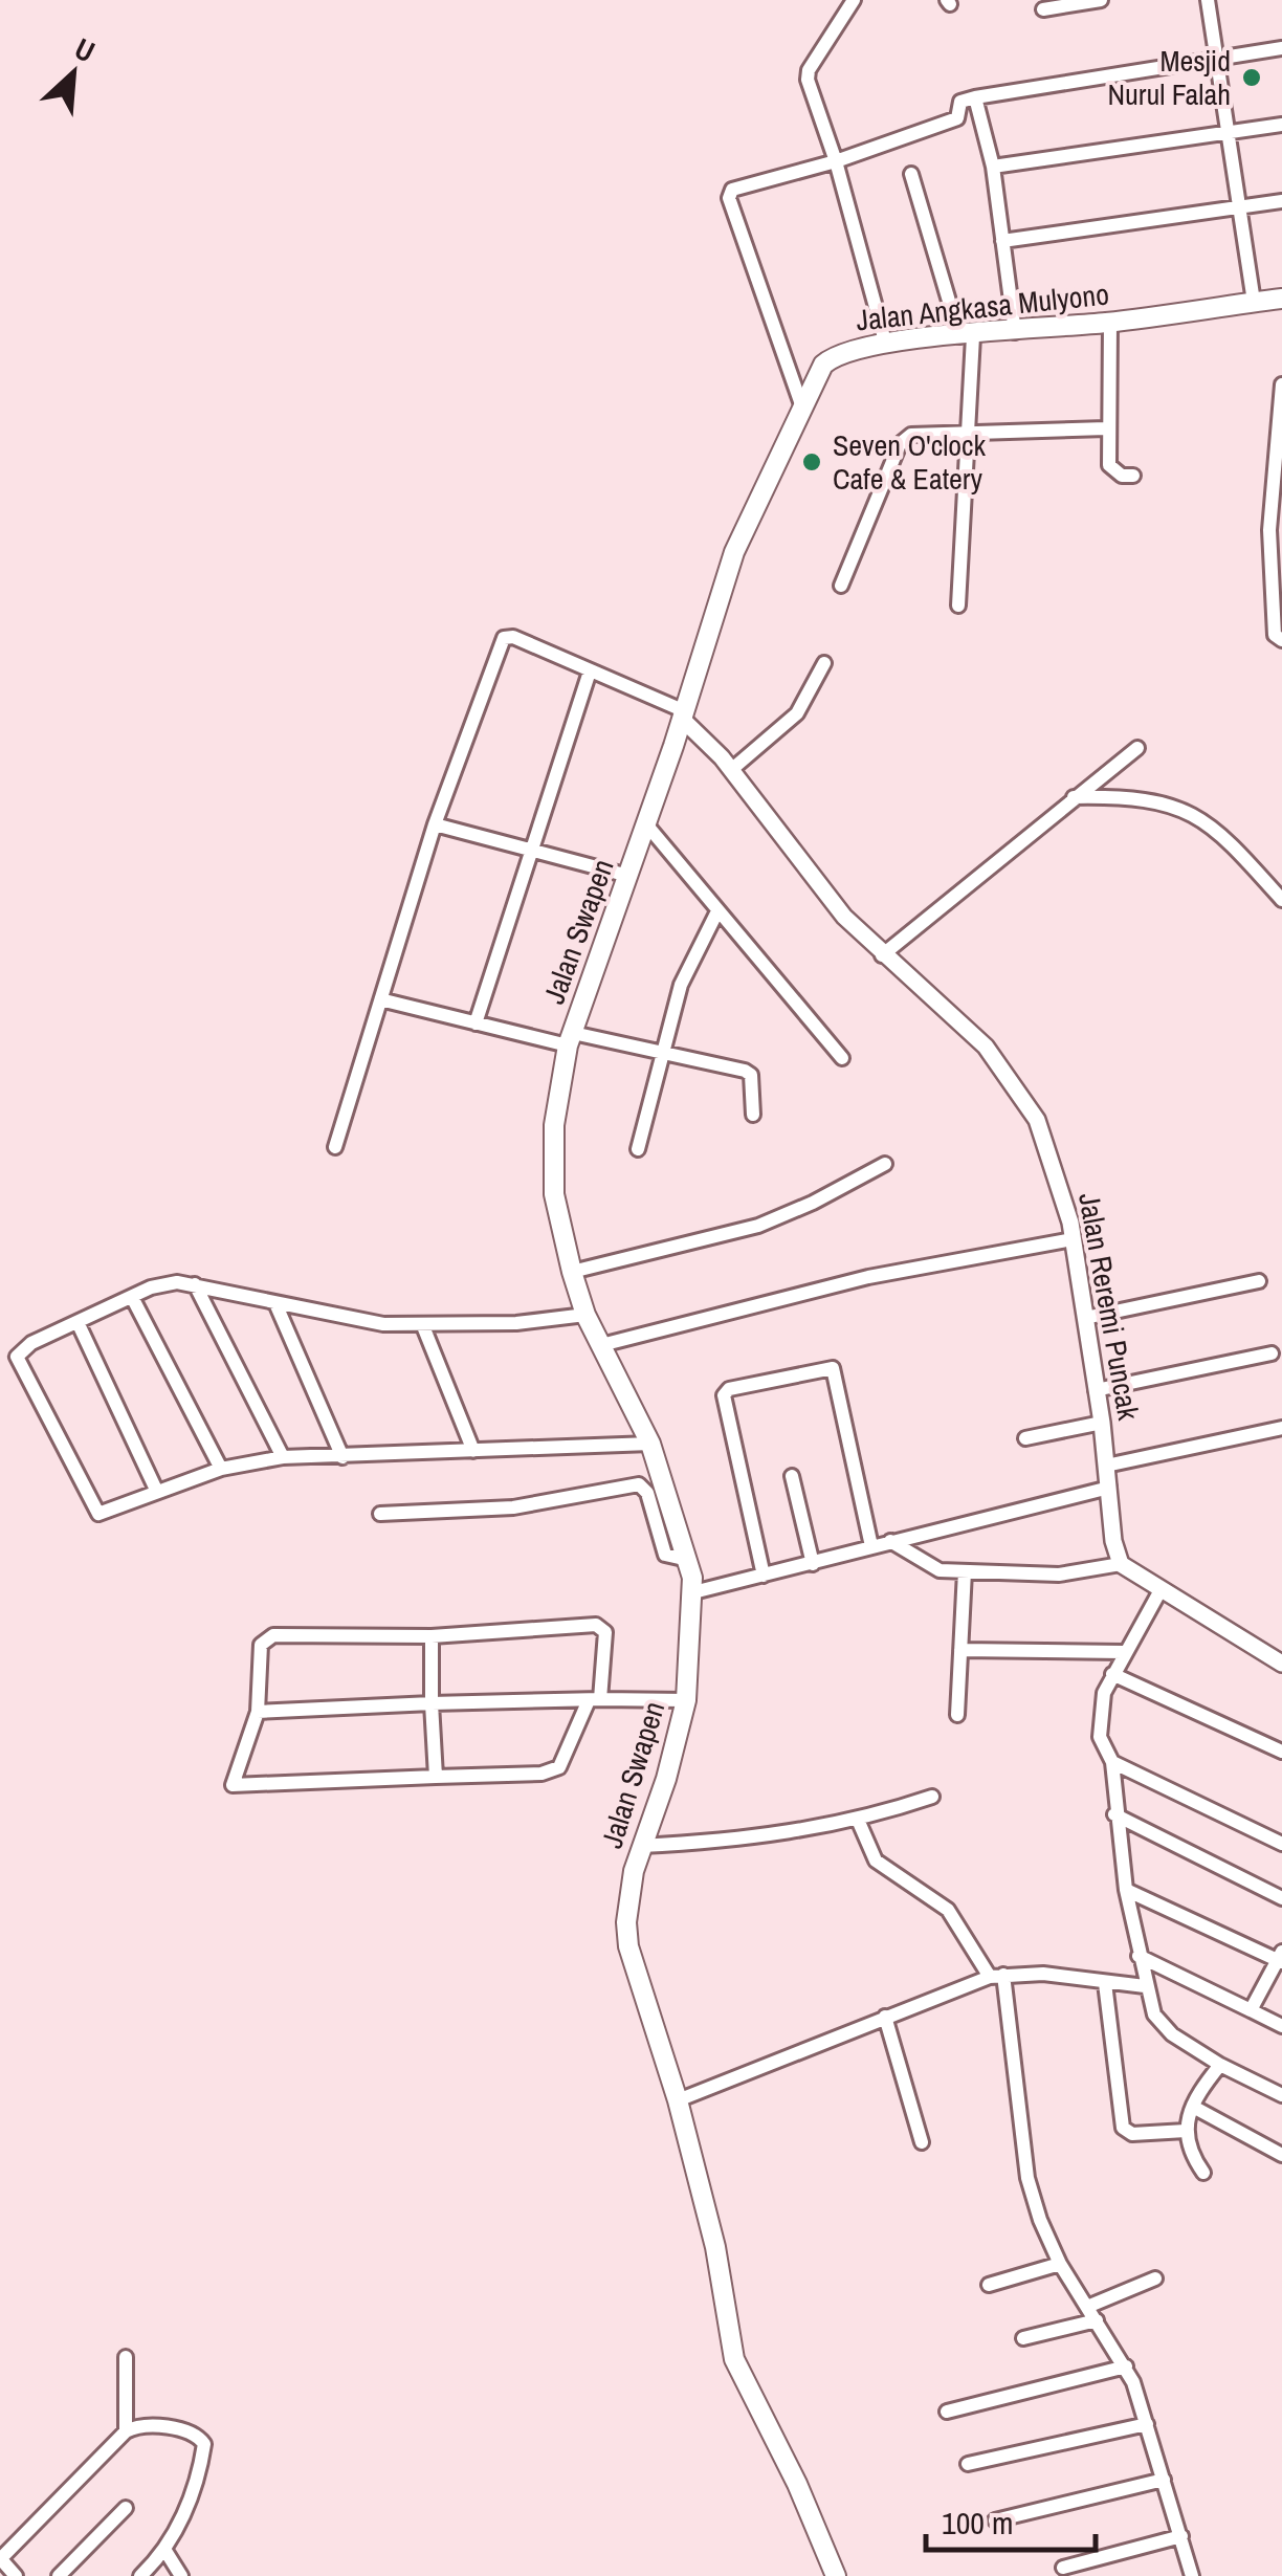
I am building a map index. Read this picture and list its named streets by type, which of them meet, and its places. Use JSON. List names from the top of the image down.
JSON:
{
  "streets": {
    "main road": ["Jalan Angkasa Mulyono", "Jalan Swapen"],
    "street": ["Jalan Reremi Puncak"]
  },
  "crossings": [
    ["Jalan Angkasa Mulyono", "Jalan Reremi Puncak"]
  ],
  "places": ["Mesjid Nurul Falah", "Seven O'clock Cafe & Eatery"],
  "scale_bar": "100 m",
  "north": "top right"
}
